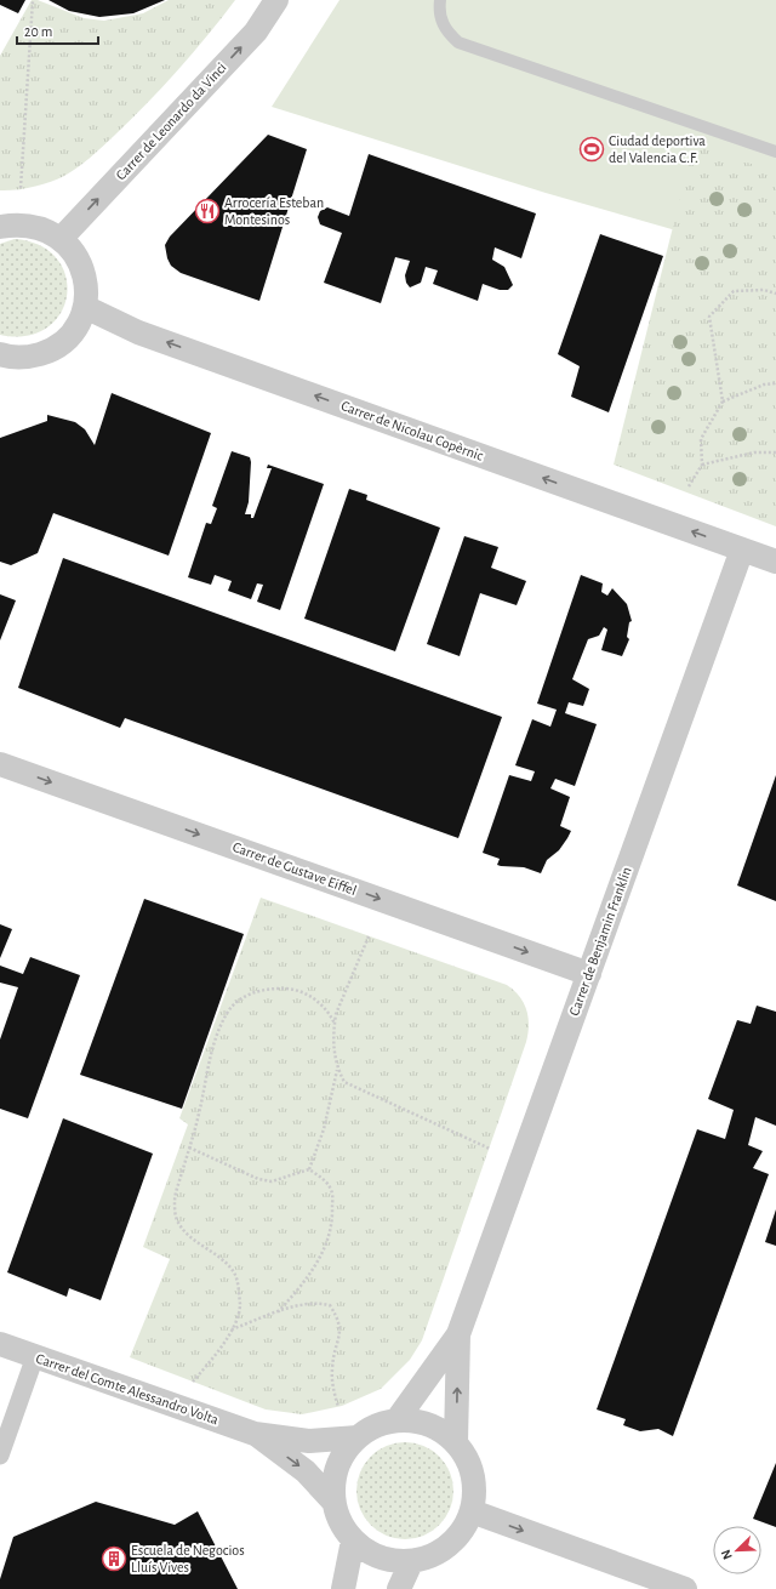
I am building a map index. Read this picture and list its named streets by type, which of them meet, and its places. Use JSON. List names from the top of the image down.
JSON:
{
  "streets": {
    "street": [
      "Carrer de Leonardo da Vinci",
      "Carrer de Nicolau Copèrnic",
      "Carrer de Gustave Eiffel",
      "Carrer de Benjamin Franklin",
      "Carrer del Comte Alessandro Volta"
    ]
  },
  "crossings": [
    ["Carrer de Nicolau Copèrnic", "Carrer de Benjamin Franklin"],
    ["Carrer de Gustave Eiffel", "Carrer de Benjamin Franklin"],
    ["Carrer de Benjamin Franklin", "Carrer del Comte Alessandro Volta"]
  ],
  "one_way": ["Carrer de Leonardo da Vinci", "Carrer de Nicolau Copèrnic", "Carrer de Gustave Eiffel"],
  "places": {
    "sports": ["Ciudad deportiva del Valencia C.F."],
    "restaurant": ["Arrocería Esteban Montesinos"],
    "building": ["Escuela de Negocios Lluís Vives"]
  },
  "scale_bar": "20 m",
  "north": "bottom left"
}
